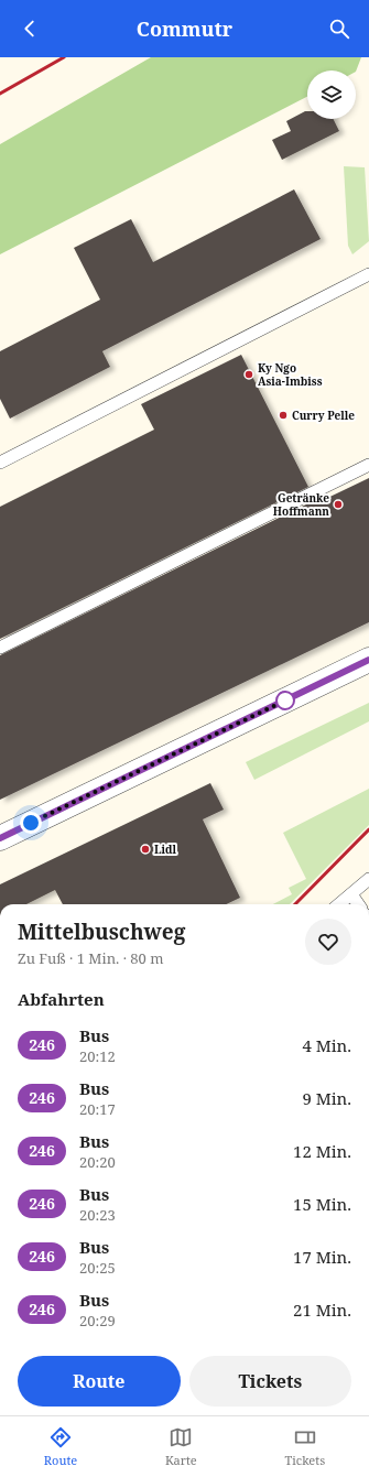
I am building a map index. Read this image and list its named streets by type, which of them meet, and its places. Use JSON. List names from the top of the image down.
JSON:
{
  "places": [
    "Ky Ngo Asia-Imbiss",
    "Curry Pelle",
    "Getränke Hoffmann",
    "Lidl"
  ],
  "lines": ["bus line 246"],
  "page": {
    "header": "Commutr",
    "heading": [
      ["Mittelbuschweg", "Zu Fuß · 1 Min. · 80 m"],
      "Abfahrten"
    ],
    "list": [
      {
        "mark": "246",
        "name": "Bus",
        "note": "20:12",
        "value": "4 Min."
      },
      {
        "mark": "246",
        "name": "Bus",
        "note": "20:17",
        "value": "9 Min."
      },
      {
        "mark": "246",
        "name": "Bus",
        "note": "20:20",
        "value": "12 Min."
      },
      {
        "mark": "246",
        "name": "Bus",
        "note": "20:23",
        "value": "15 Min."
      },
      {
        "mark": "246",
        "name": "Bus",
        "note": "20:25",
        "value": "17 Min."
      },
      {
        "mark": "246",
        "name": "Bus",
        "note": "20:29",
        "value": "21 Min."
      }
    ],
    "buttons": ["Route", "Tickets"],
    "tabs": ["Route", "Karte", "Tickets"]
  }
}
